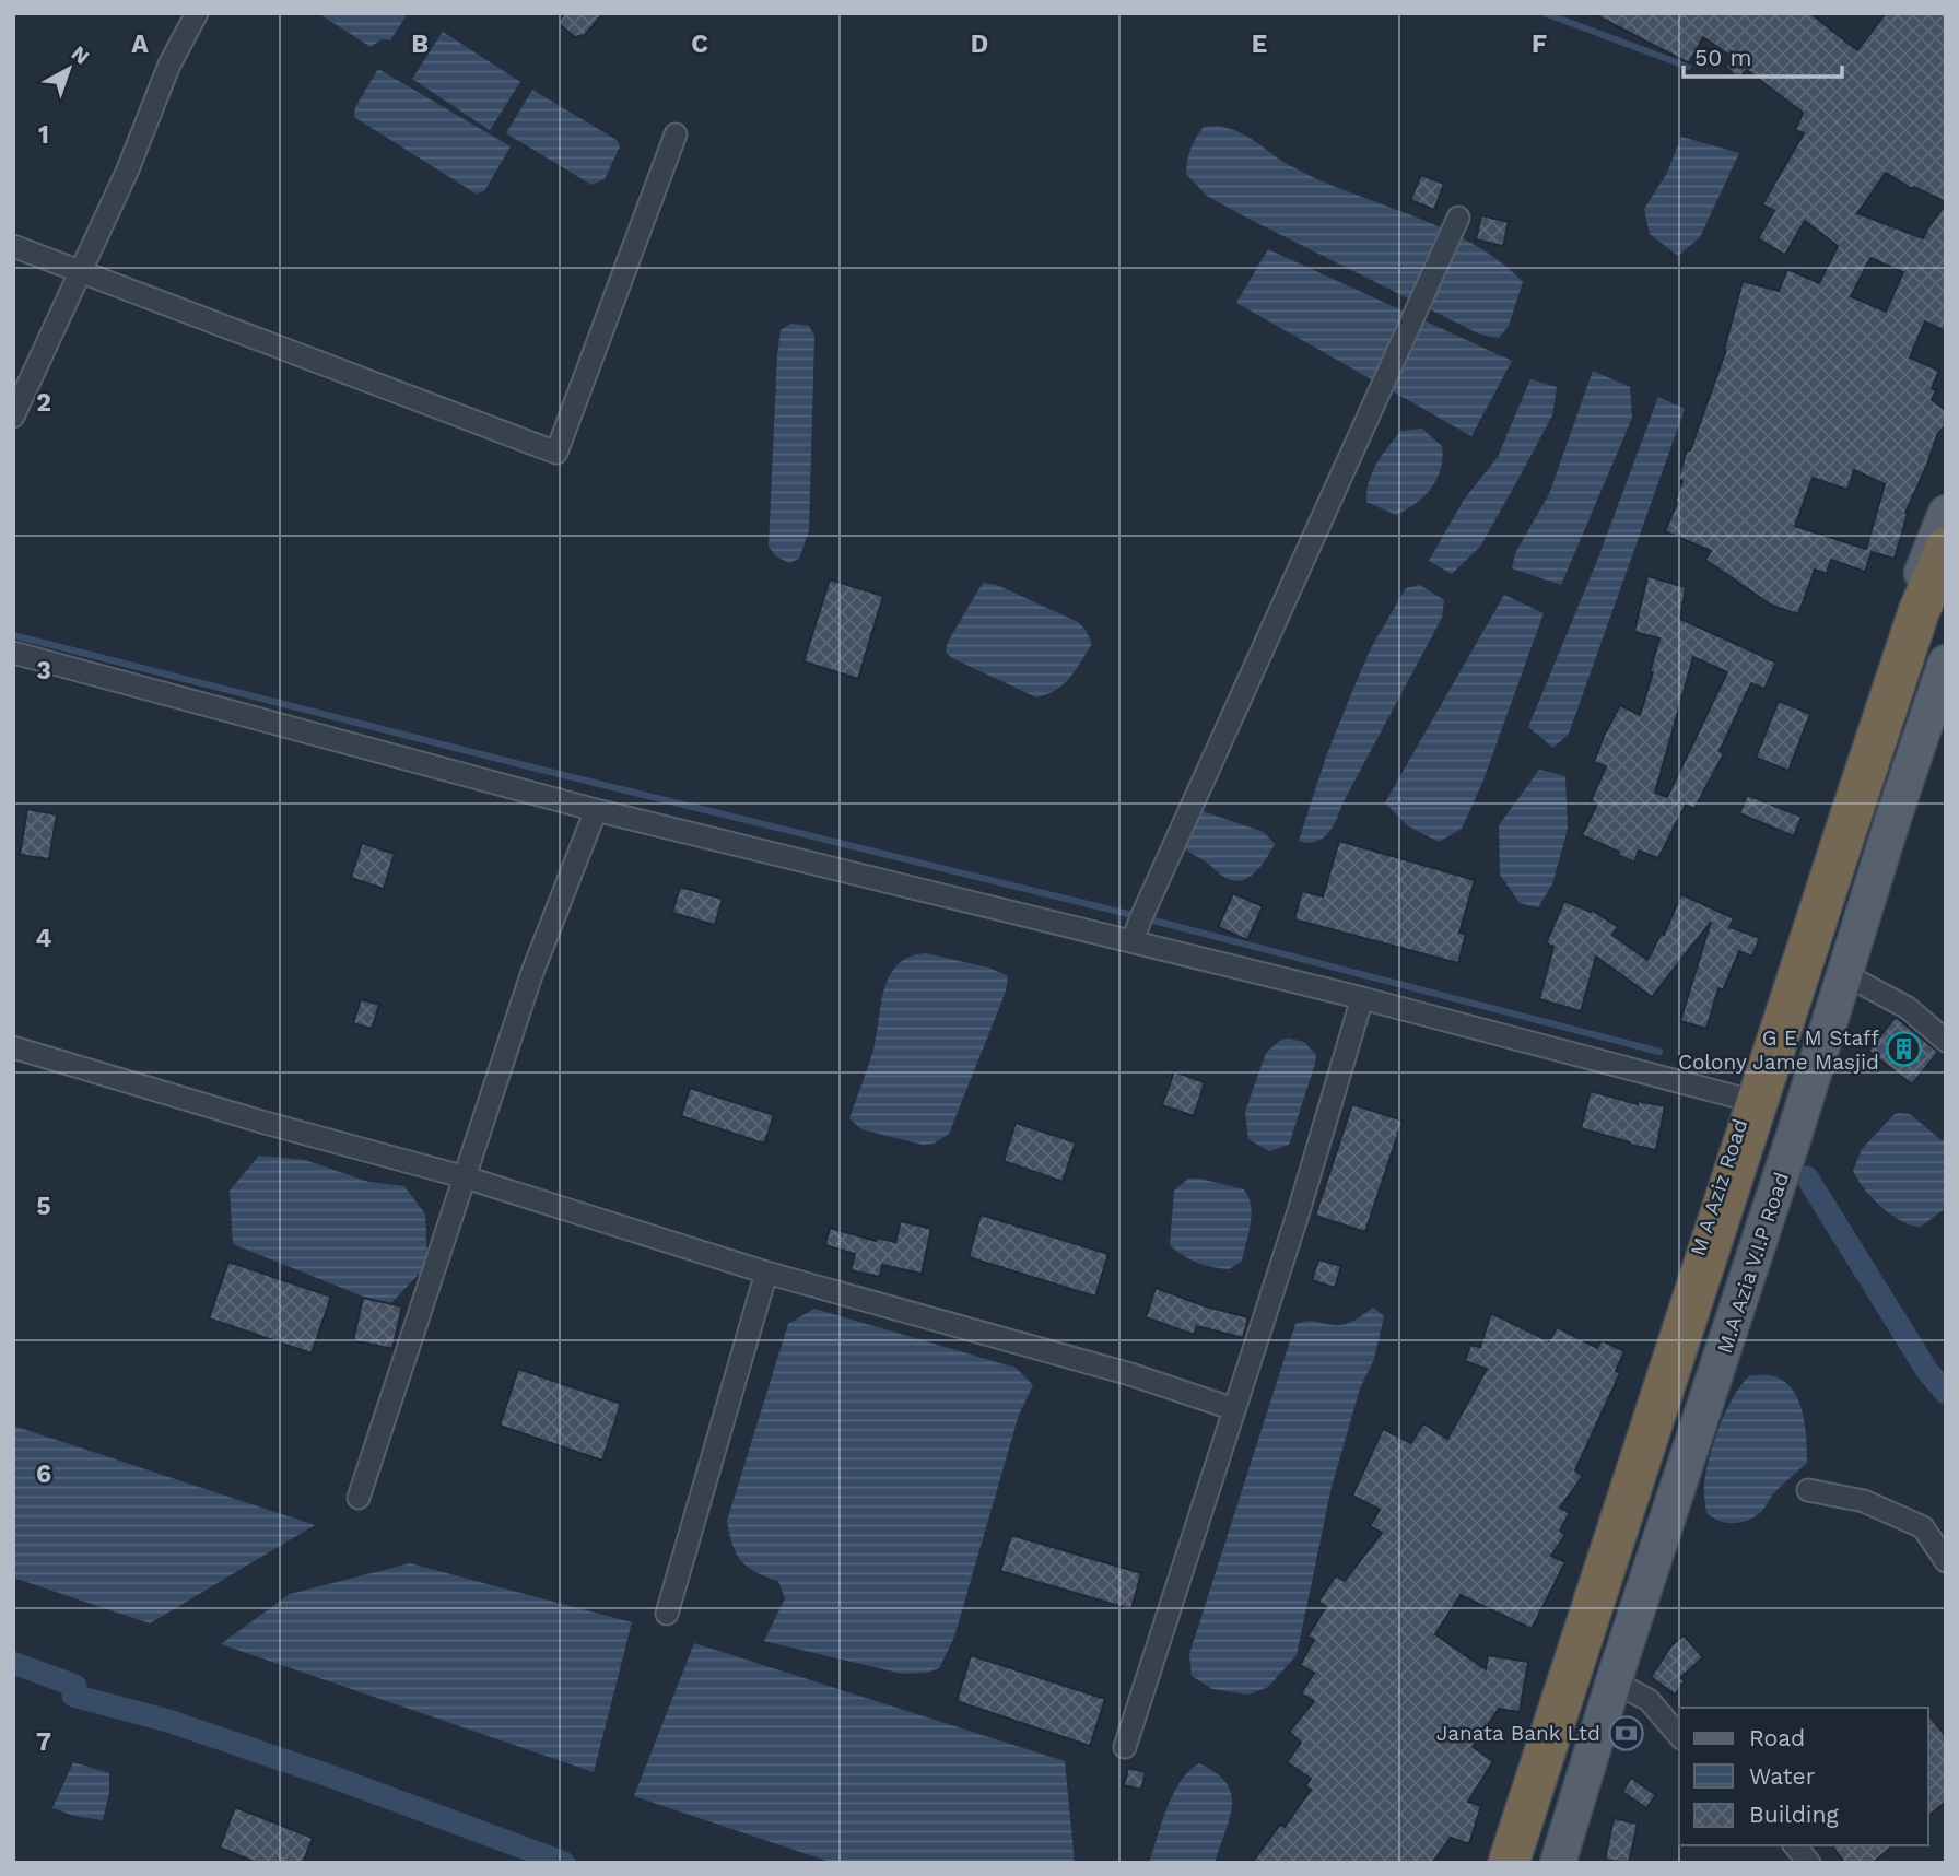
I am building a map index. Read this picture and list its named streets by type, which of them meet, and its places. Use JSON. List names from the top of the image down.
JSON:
{
  "streets": {
    "main road": ["M A Aziz Road", "M.A Azia V.I.P Road"]
  },
  "places": {
    "building": ["G E M Staff Colony Jame Masjid"],
    "bank": ["Janata Bank Ltd"]
  },
  "legend": ["Road", "Water", "Building"],
  "scale_bar": "50 m",
  "north": "top right",
  "grid": {
    "columns": [
      "A",
      "B",
      "C",
      "D",
      "E",
      "F"
    ],
    "rows": [
      "1",
      "2",
      "3",
      "4",
      "5",
      "6",
      "7"
    ]
  }
}
